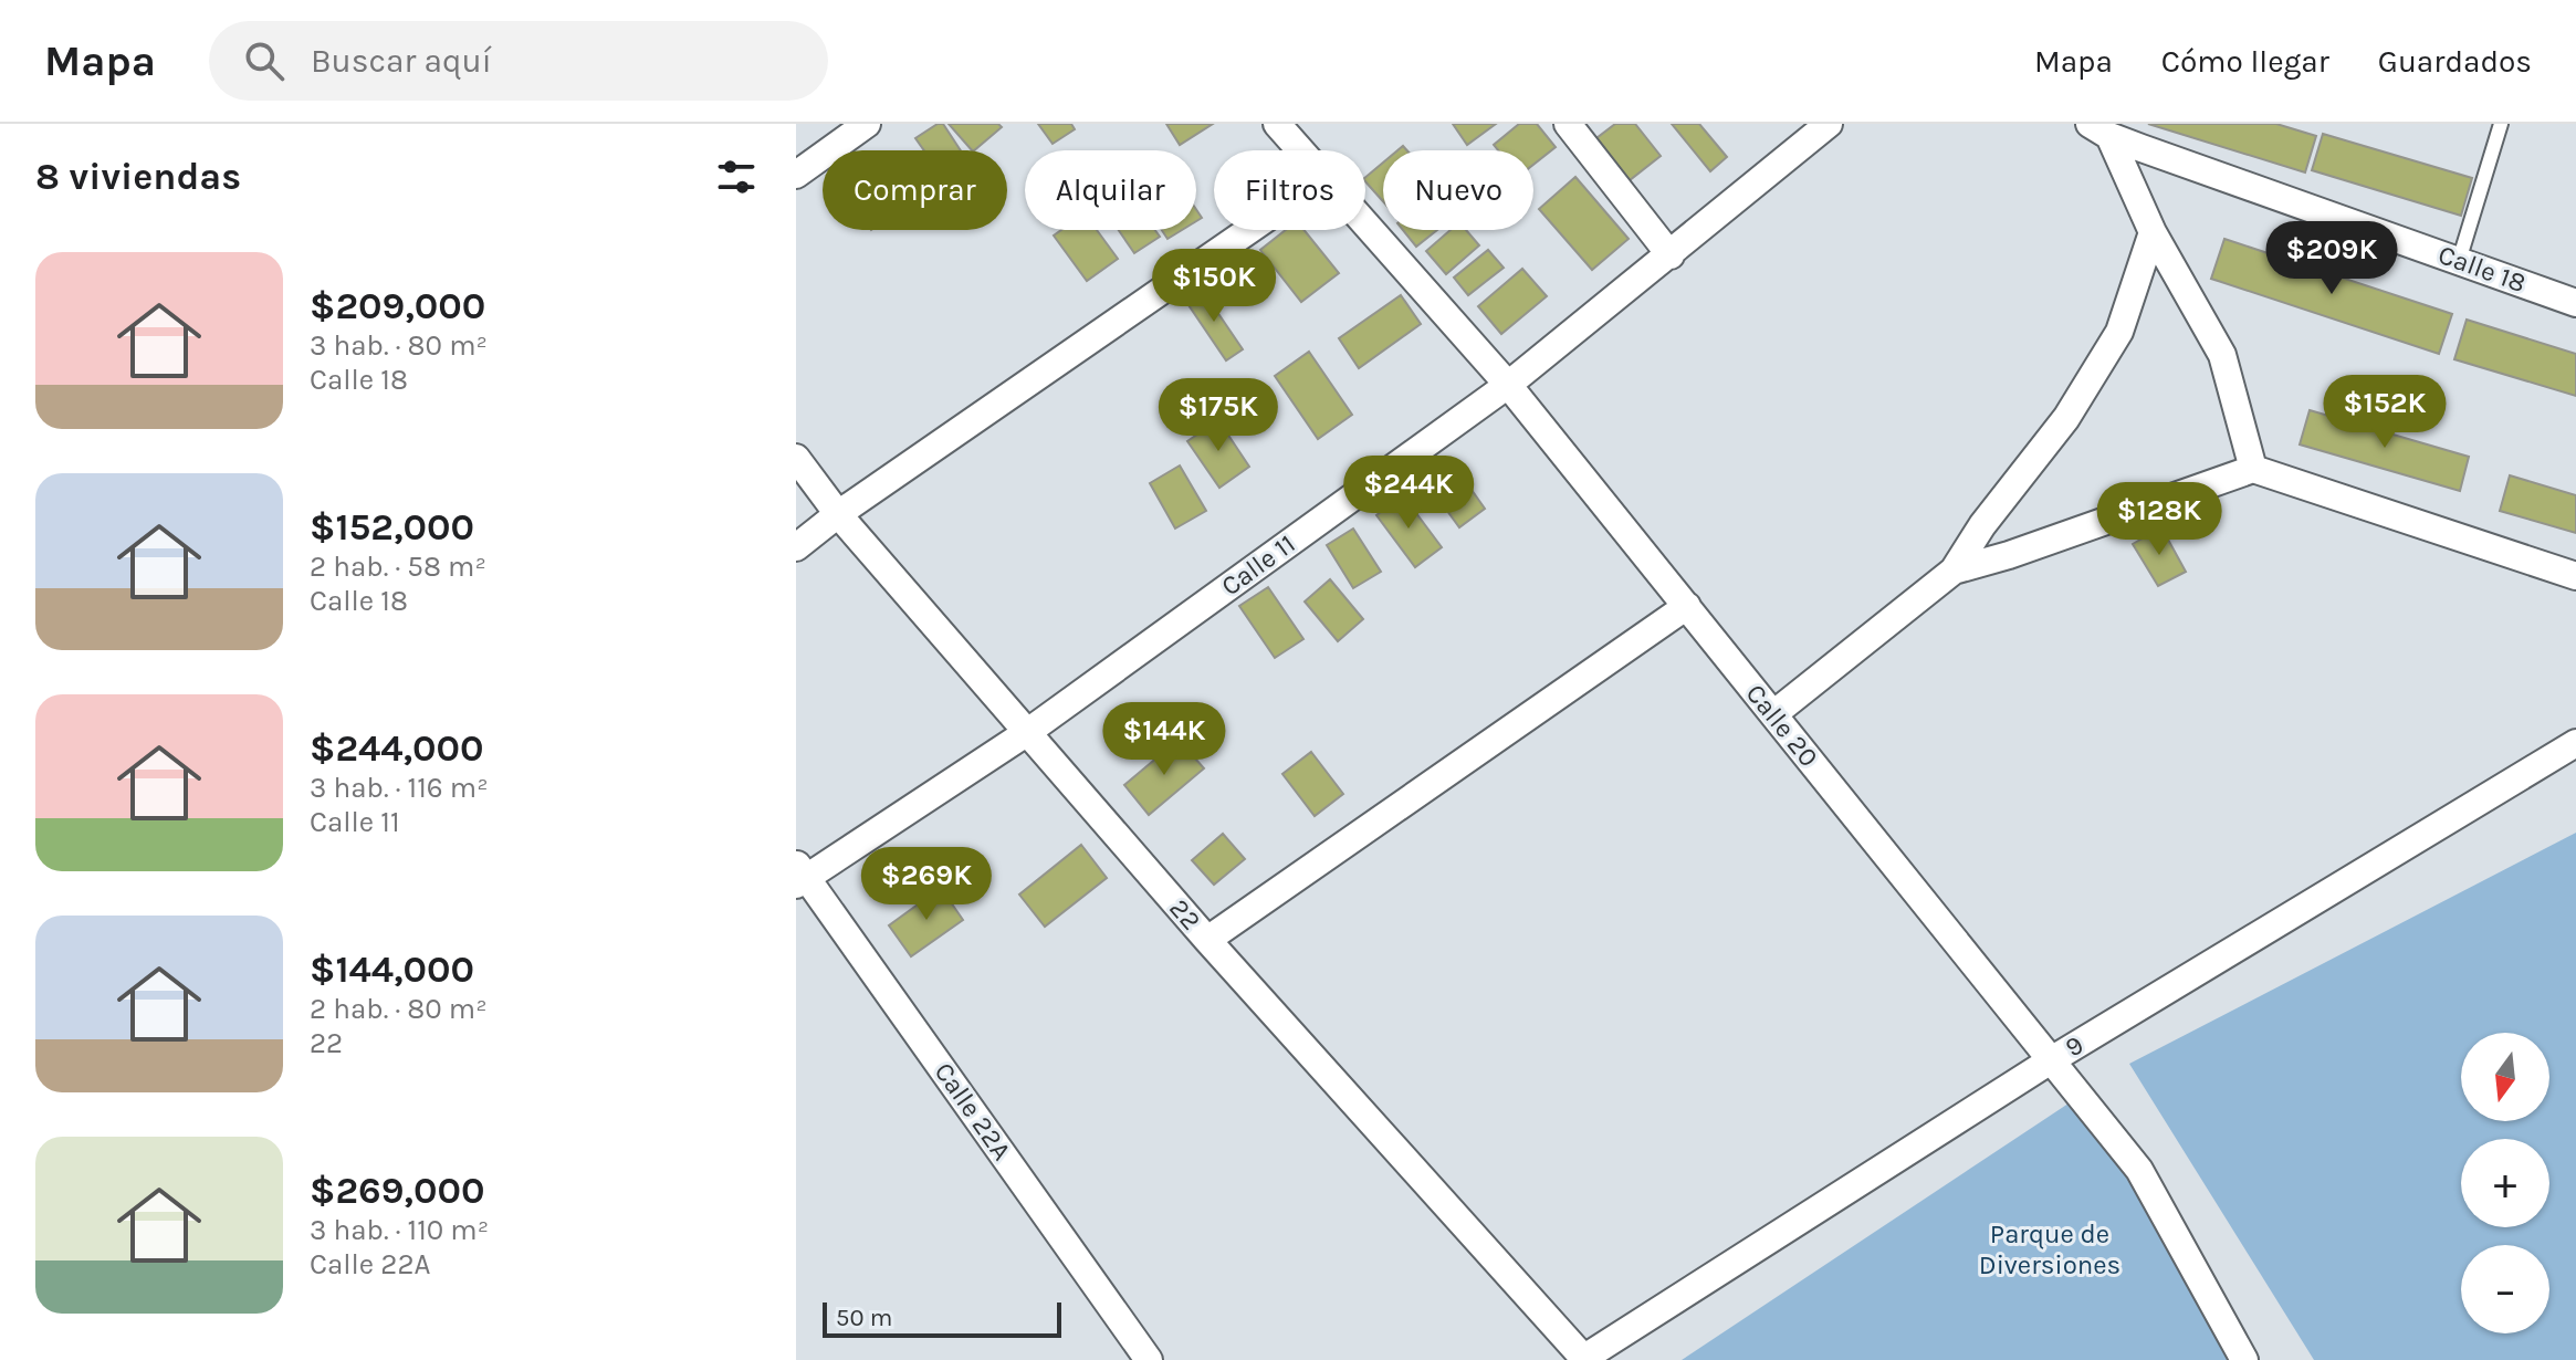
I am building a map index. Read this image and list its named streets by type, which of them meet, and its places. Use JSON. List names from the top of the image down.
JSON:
{
  "streets": {
    "street": [
      "Calle 18",
      "Calle 11",
      "Calle 20",
      "22",
      "9",
      "Calle 22A"
    ]
  },
  "crossings": [
    ["Calle 11", "Calle 20"],
    ["Calle 11", "22"],
    ["Calle 11", "Calle 22A"],
    ["Calle 20", "9"],
    ["22", "9"]
  ],
  "parks": ["Parque de Diversiones"],
  "scale_bar": "50 m",
  "north": "bottom",
  "page": {
    "header": "Mapa",
    "search": "Buscar aquí",
    "nav": ["Mapa", "Cómo llegar", "Guardados"],
    "heading": "8 viviendas",
    "chip": [
      "Comprar",
      "Alquilar",
      "Filtros",
      "Nuevo"
    ],
    "price": [
      "$209K",
      "$150K",
      "$152K",
      "$175K",
      "$244K",
      "$128K",
      "$144K",
      "$269K"
    ],
    "list": [
      {
        "name": "$209,000",
        "note": "3 hab. · 80 m² · Calle 18"
      },
      {
        "name": "$152,000",
        "note": "2 hab. · 58 m² · Calle 18"
      },
      {
        "name": "$244,000",
        "note": "3 hab. · 116 m² · Calle 11"
      },
      {
        "name": "$144,000",
        "note": "2 hab. · 80 m² · 22"
      },
      {
        "name": "$269,000",
        "note": "3 hab. · 110 m² · Calle 22A"
      }
    ],
    "map_buttons": ["+", "−"],
    "scale": "50 m"
  }
}
